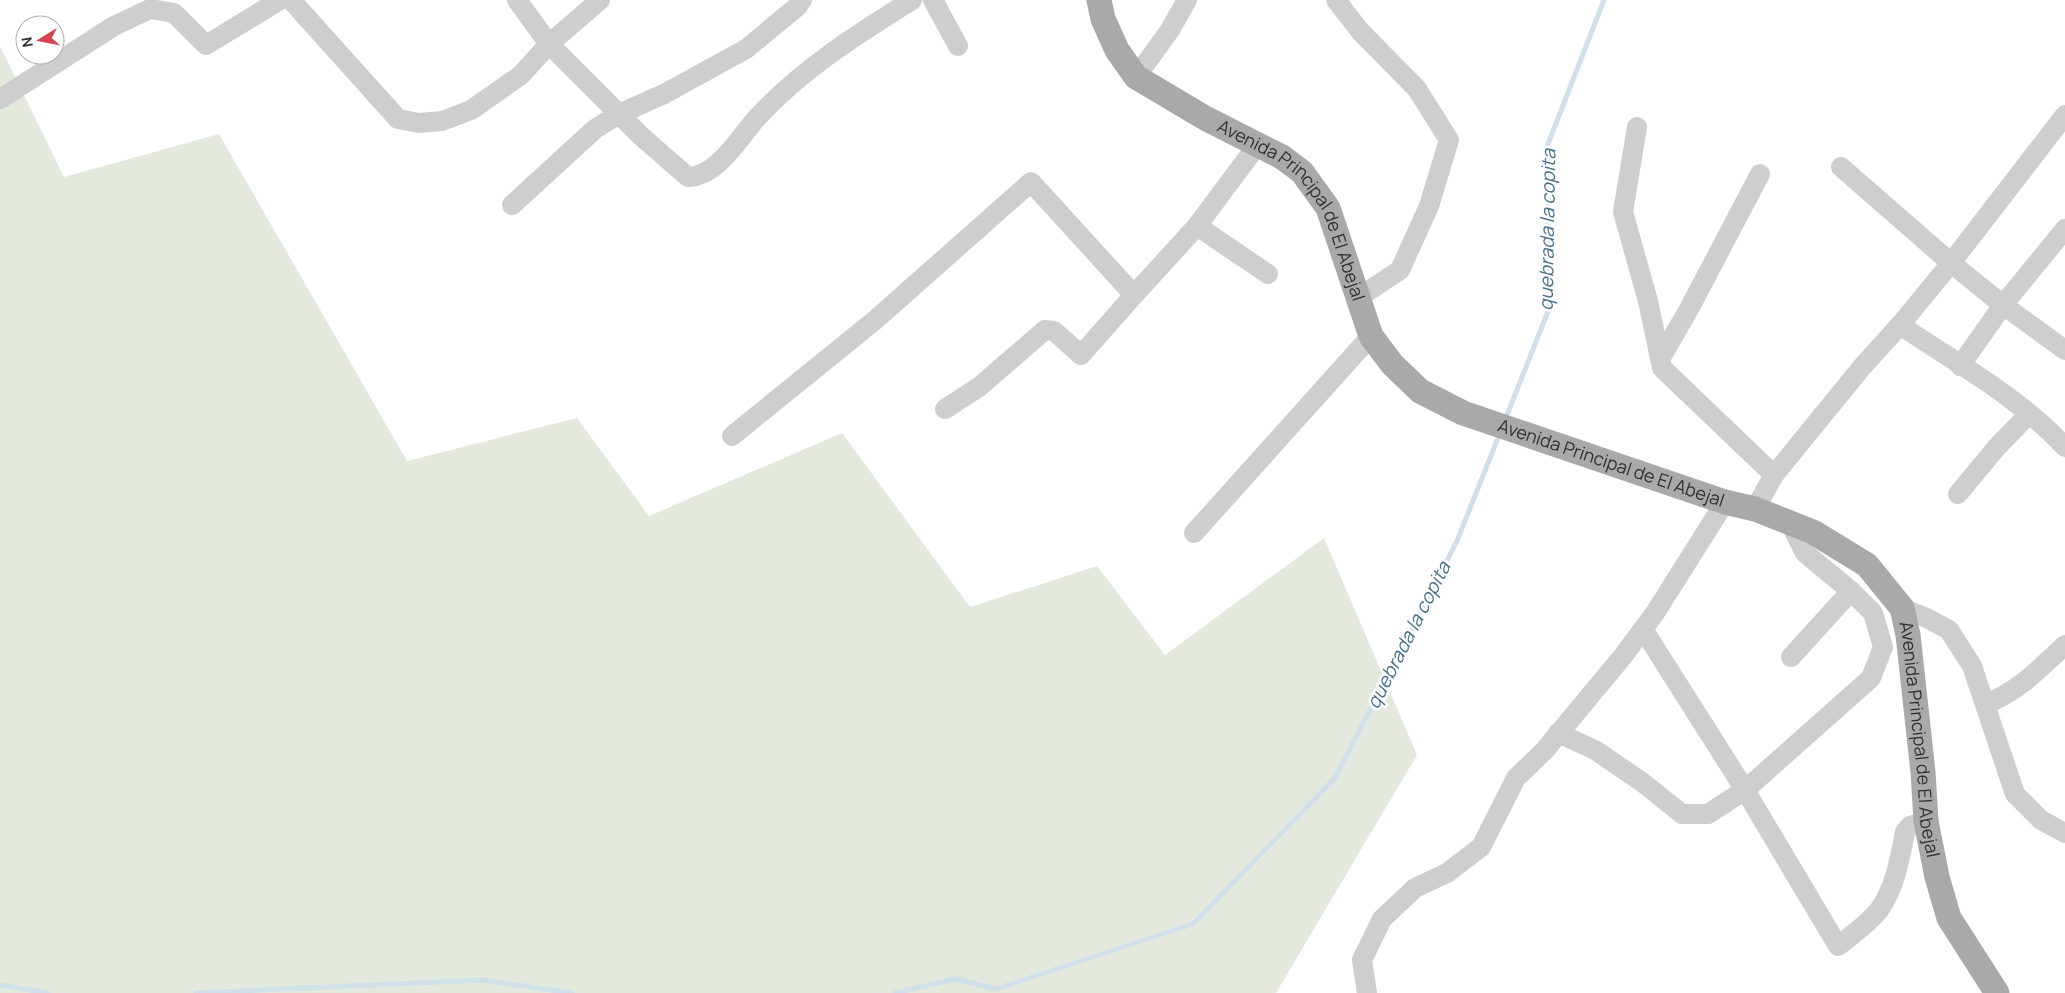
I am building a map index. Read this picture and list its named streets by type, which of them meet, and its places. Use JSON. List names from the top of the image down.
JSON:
{
  "streets": {
    "main road": ["Avenida Principal de El Abejal"]
  },
  "water": ["quebrada la copita"],
  "north": "left"
}
